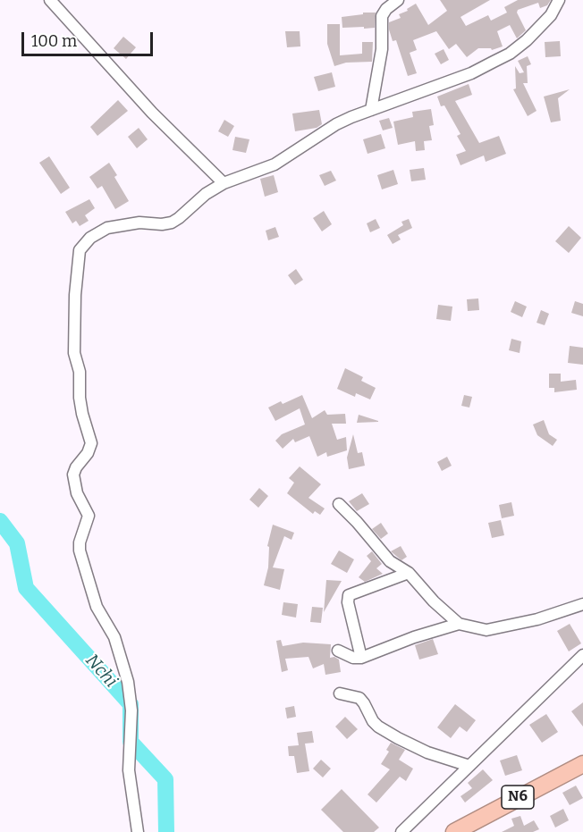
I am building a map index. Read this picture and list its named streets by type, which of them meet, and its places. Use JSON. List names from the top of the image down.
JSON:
{
  "streets": {
    "highway": ["N6"]
  },
  "water": ["Nchi"],
  "scale_bar": "100 m"
}
